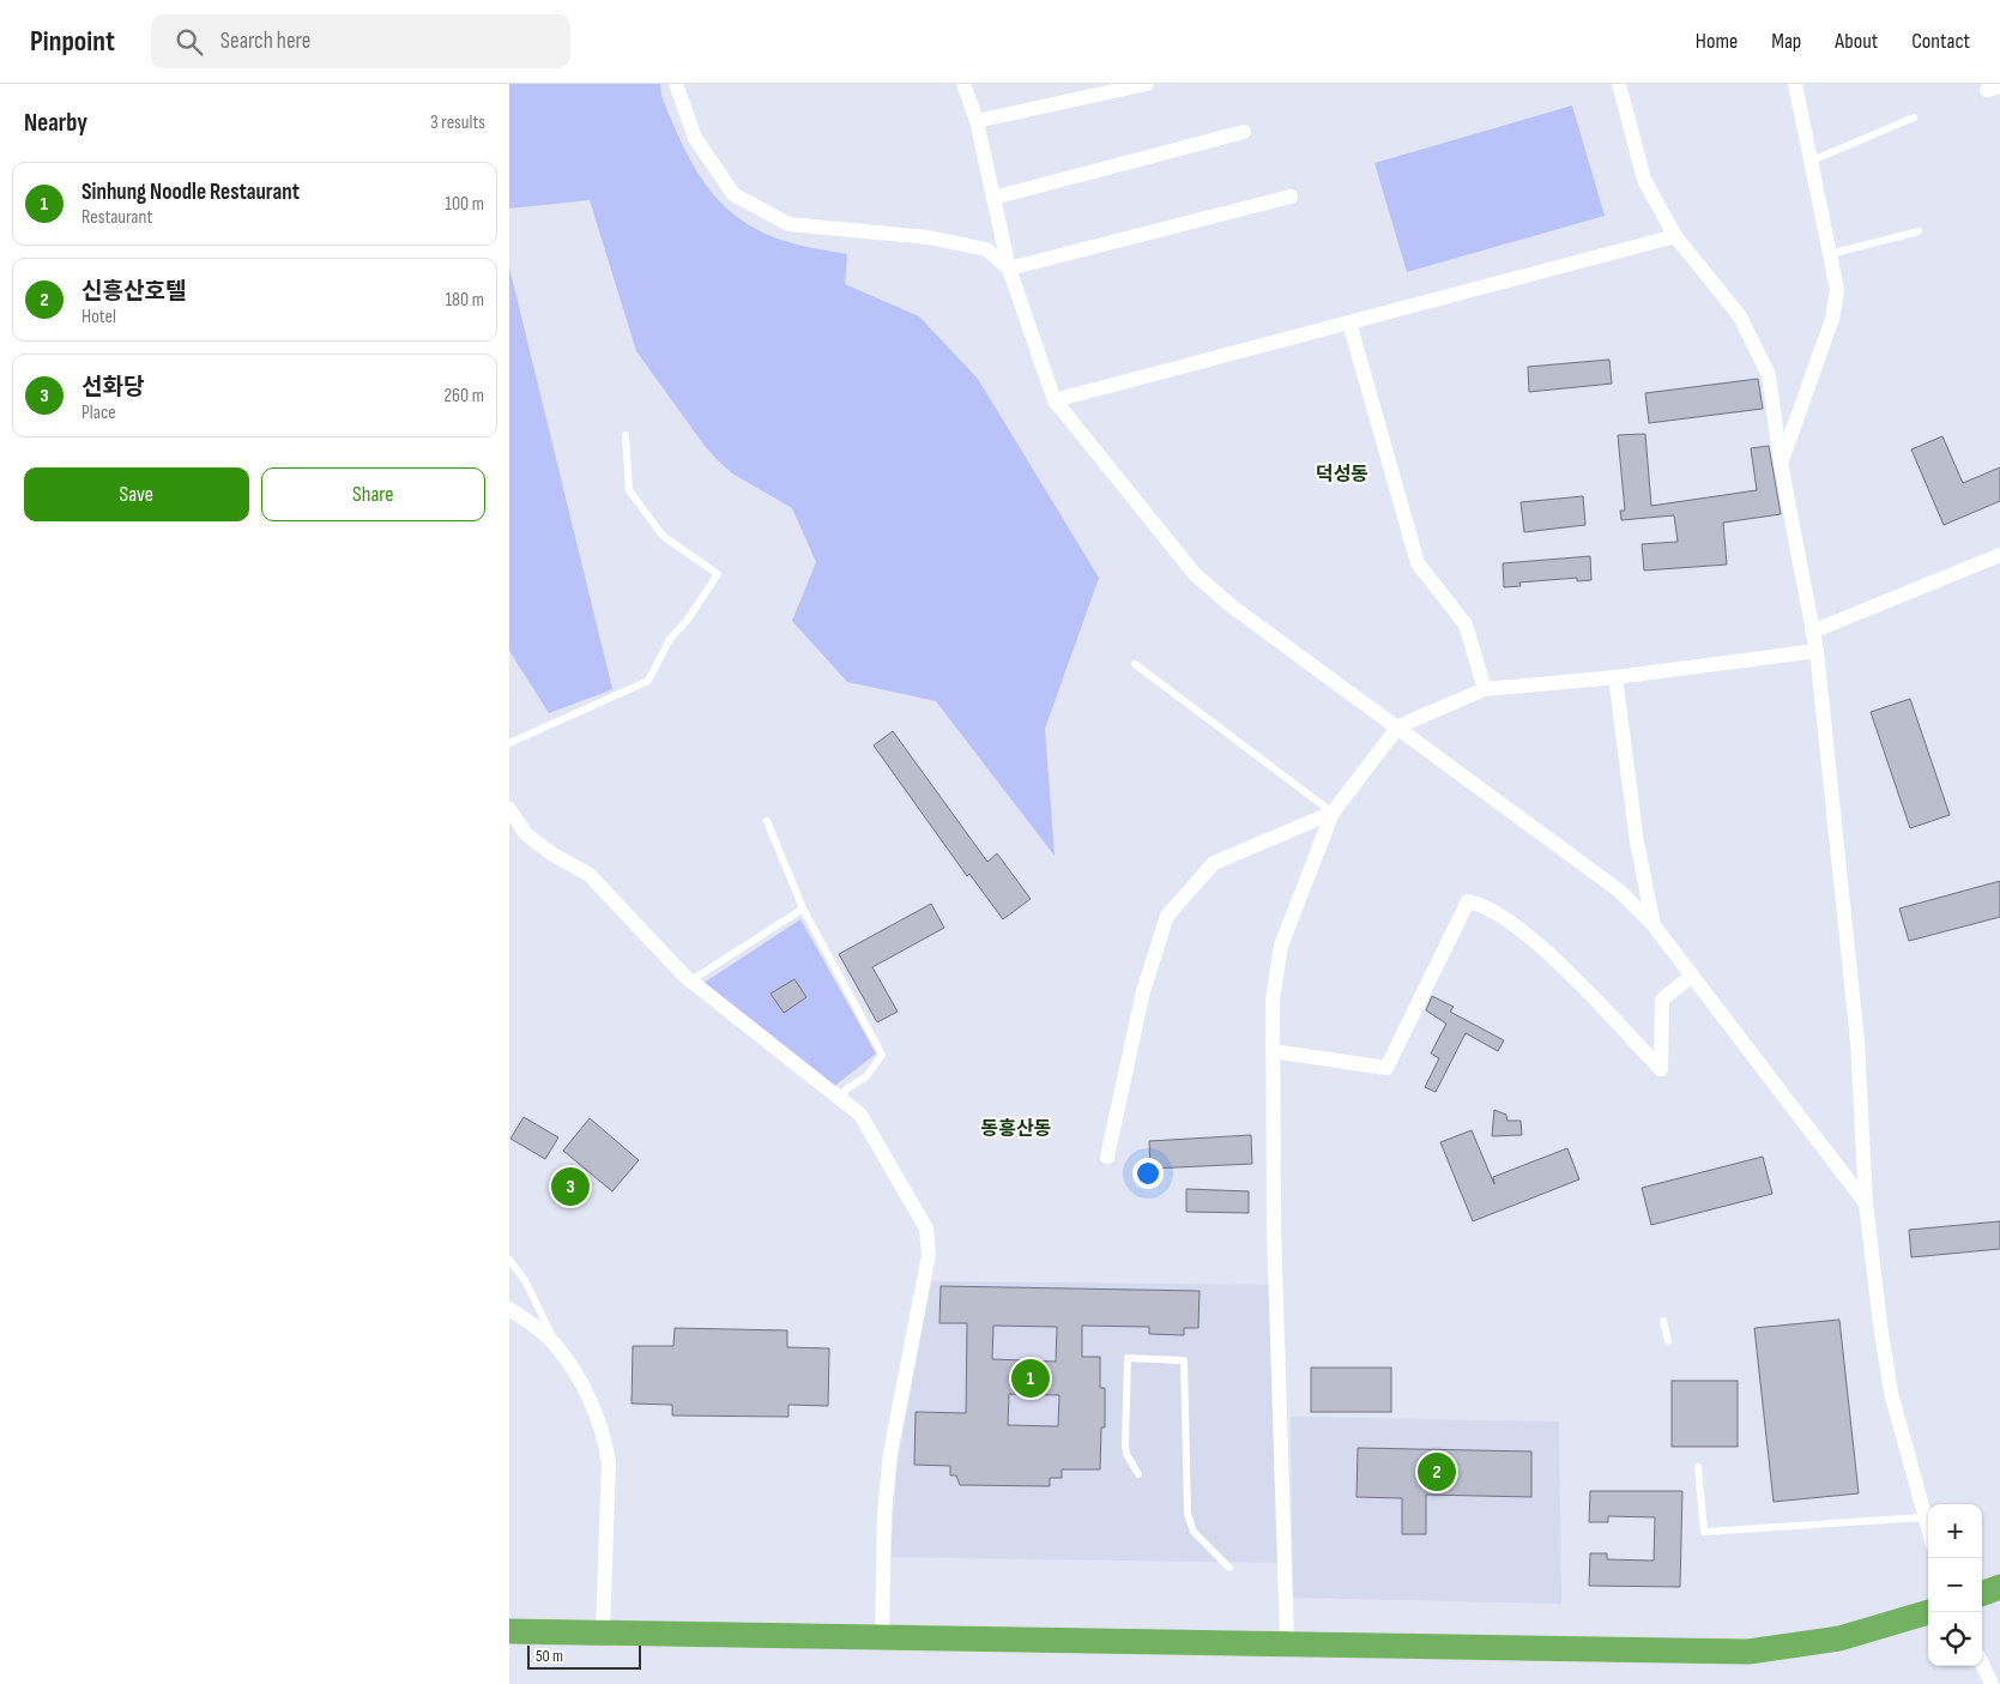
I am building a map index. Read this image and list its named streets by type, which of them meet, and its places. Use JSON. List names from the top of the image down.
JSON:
{
  "districts": ["덕성동", "동흥산동"],
  "scale_bar": "50 m",
  "page": {
    "header": "Pinpoint",
    "search": "Search here",
    "nav": [
      "Home",
      "Map",
      "About",
      "Contact"
    ],
    "heading": ["Nearby", "3 results"],
    "list": [
      {
        "mark": "1",
        "name": "Sinhung Noodle Restaurant",
        "note": "Restaurant",
        "value": "100 m"
      },
      {
        "mark": "2",
        "name": "신흥산호텔",
        "note": "Hotel",
        "value": "180 m"
      },
      {
        "mark": "3",
        "name": "선화당",
        "note": "Place",
        "value": "260 m"
      }
    ],
    "buttons": ["Save", "Share"],
    "pins": ["3", "1", "2"],
    "map_buttons": ["+", "−"],
    "scale": "50 m"
  }
}
